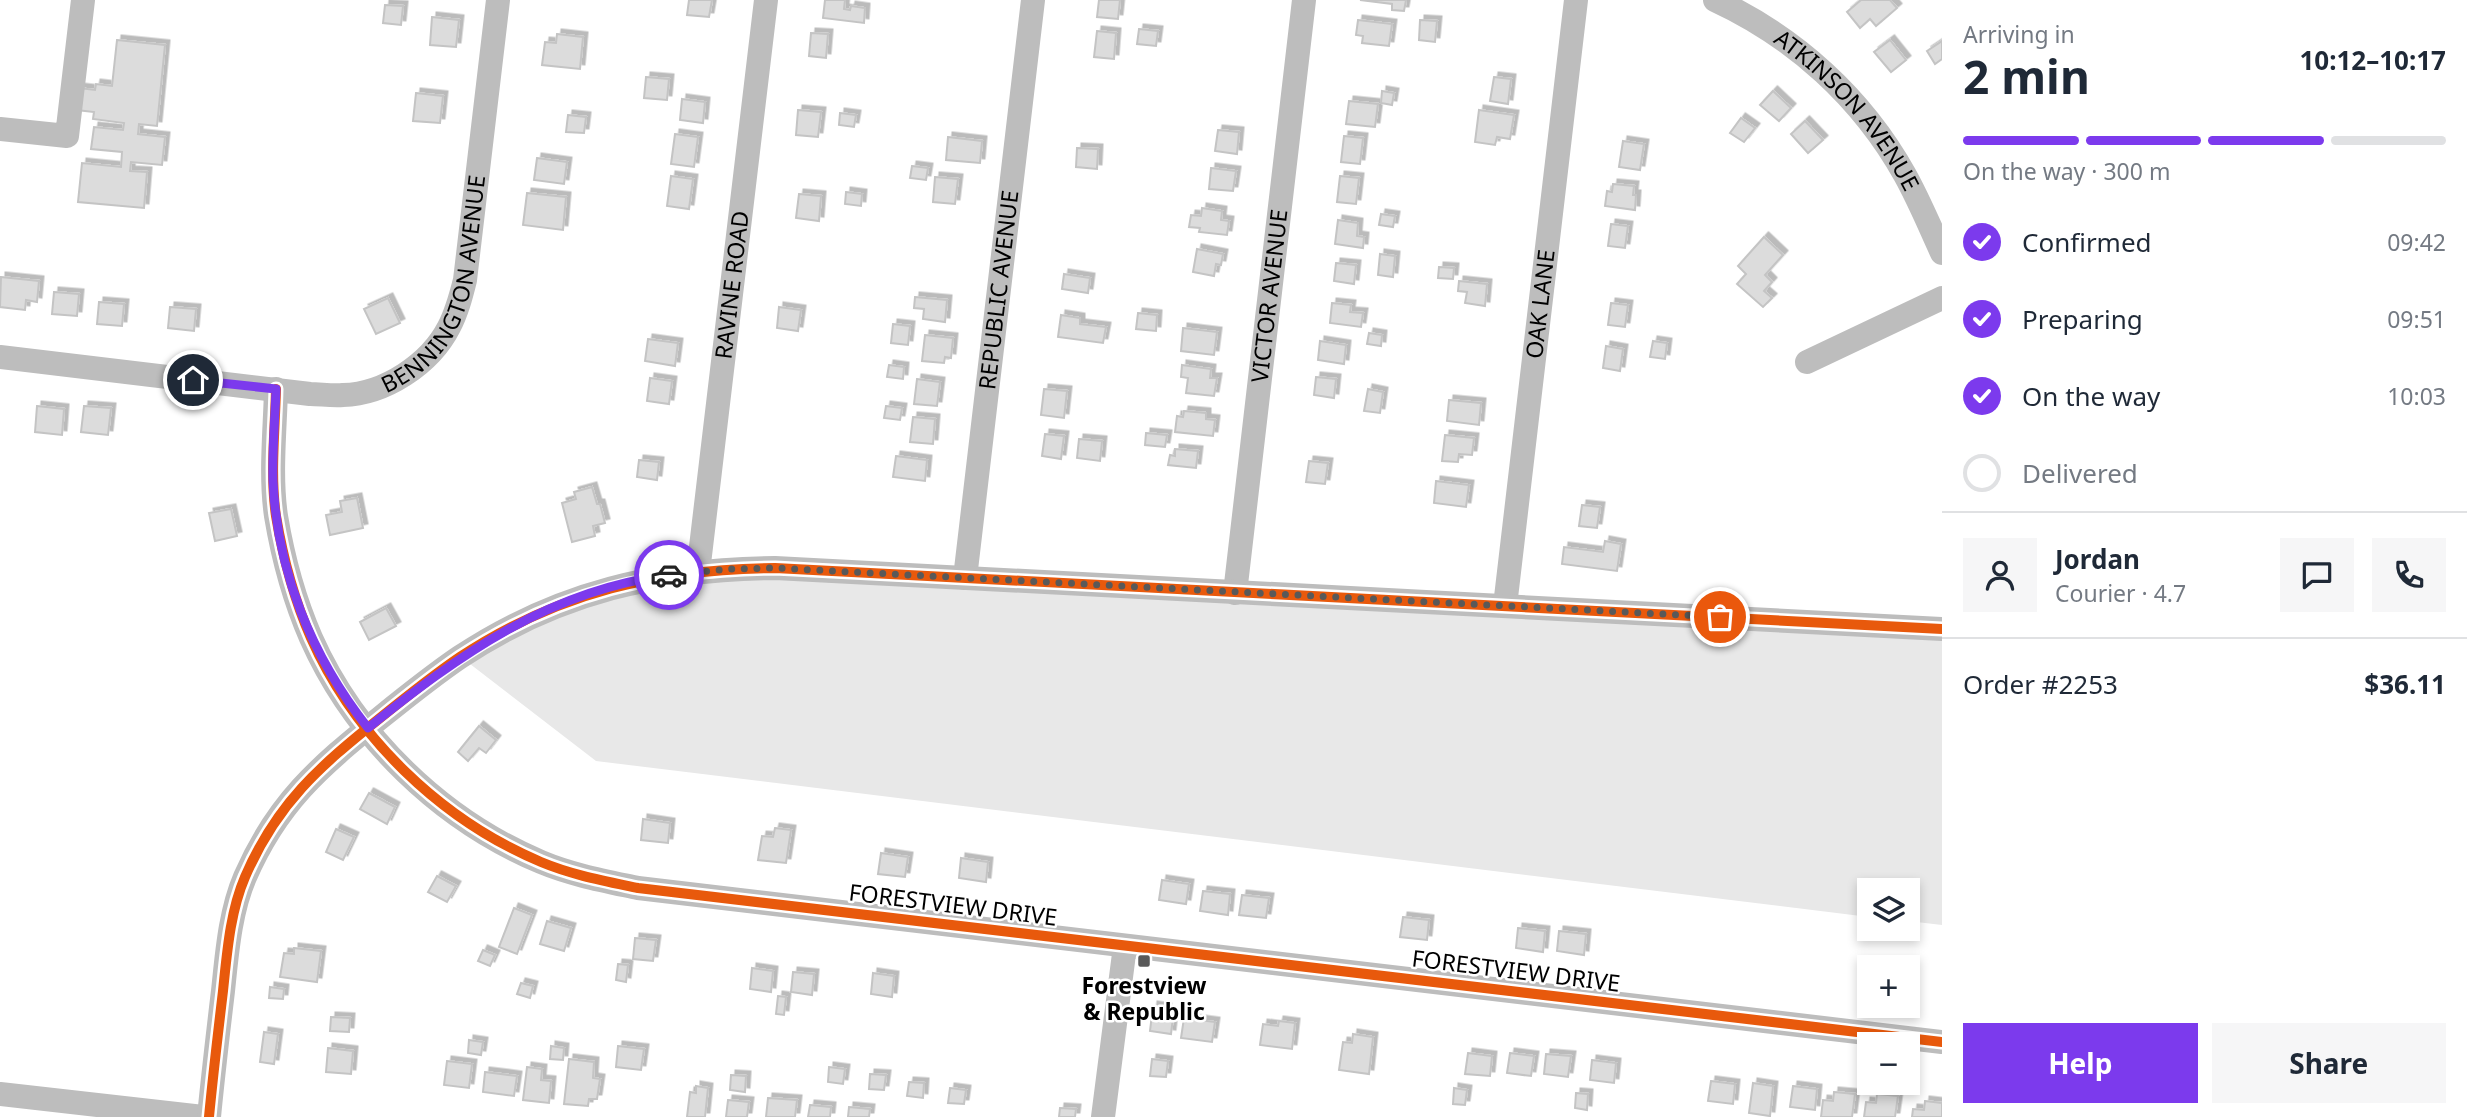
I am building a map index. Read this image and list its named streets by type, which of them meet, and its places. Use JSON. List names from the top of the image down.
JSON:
{
  "streets": {
    "street": [
      "ATKINSON AVENUE",
      "BENNINGTON AVENUE",
      "RAVINE ROAD",
      "REPUBLIC AVENUE",
      "VICTOR AVENUE",
      "OAK LANE",
      "FORESTVIEW DRIVE"
    ]
  },
  "crossings": [
    ["BENNINGTON AVENUE", "FORESTVIEW DRIVE"]
  ],
  "places": {
    "transit": ["Forestview & Republic"]
  },
  "page": {
    "heading": ["2 min", "Arriving in", "10:12–10:17"],
    "panel": [
      "Jordan",
      "Courier · 4.7",
      "Order #2253",
      "$36.11"
    ],
    "bar": "On the way · 300 m",
    "list": [
      ["Confirmed", "09:42"],
      ["Preparing", "09:51"],
      ["On the way", "10:03"],
      "Delivered"
    ],
    "map_buttons": ["+", "−"],
    "buttons": ["Help", "Share"]
  }
}
